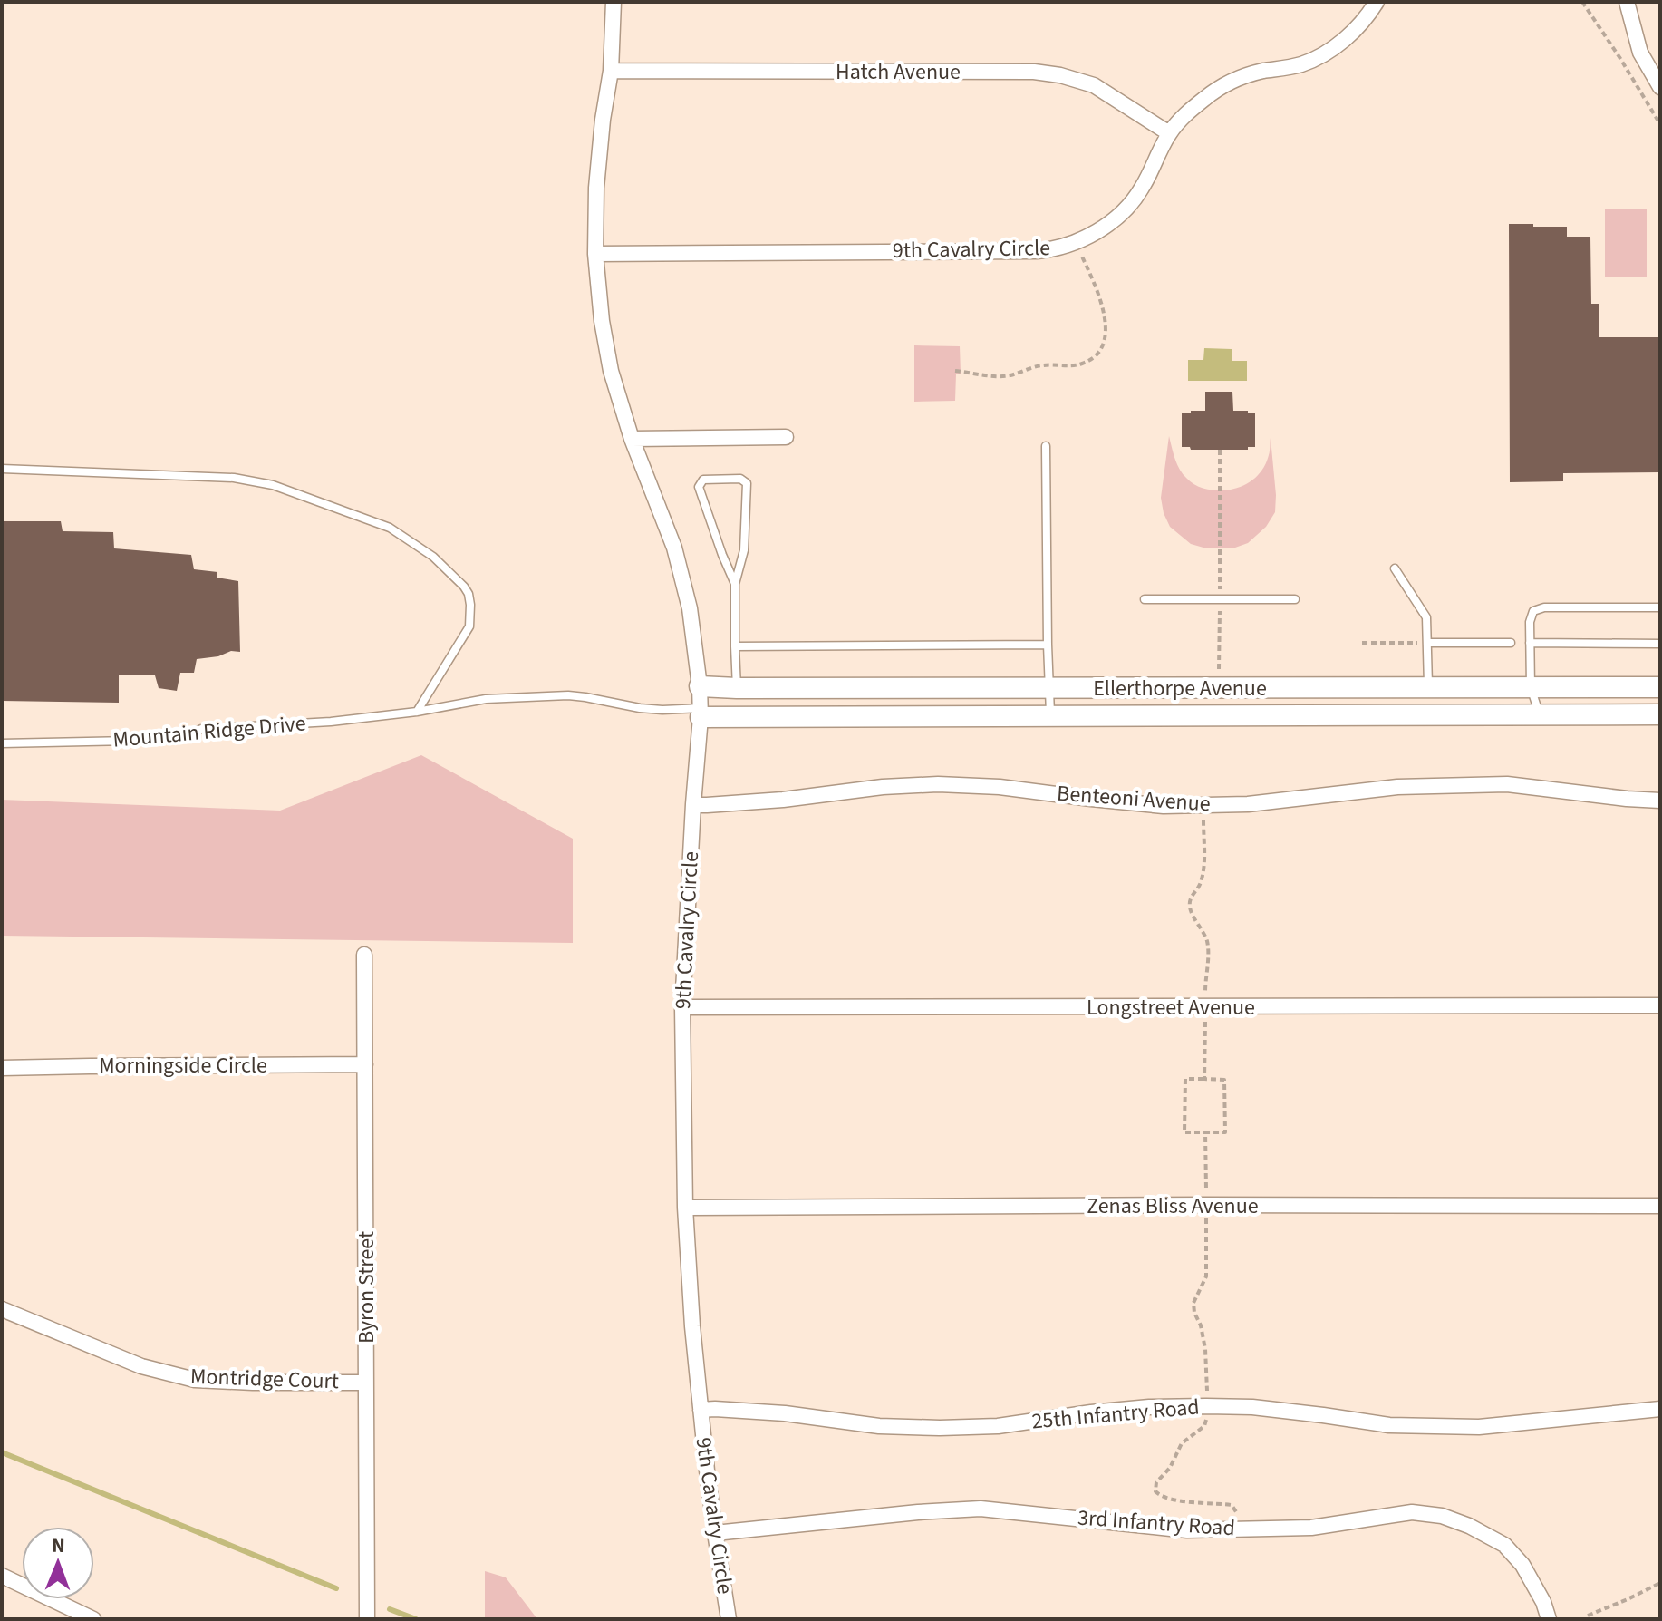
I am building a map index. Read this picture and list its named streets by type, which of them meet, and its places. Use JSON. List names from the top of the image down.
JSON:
{
  "streets": {
    "street": [
      "Hatch Avenue",
      "9th Cavalry Circle",
      "Ellerthorpe Avenue",
      "Benteoni Avenue",
      "Longstreet Avenue",
      "Morningside Circle",
      "Zenas Bliss Avenue",
      "Byron Street",
      "Montridge Court",
      "25th Infantry Road",
      "3rd Infantry Road"
    ],
    "lane": ["Mountain Ridge Drive"]
  },
  "crossings": [
    ["Hatch Avenue", "9th Cavalry Circle"],
    ["9th Cavalry Circle", "Ellerthorpe Avenue"],
    ["9th Cavalry Circle", "Mountain Ridge Drive"],
    ["9th Cavalry Circle", "Benteoni Avenue"],
    ["9th Cavalry Circle", "Longstreet Avenue"],
    ["9th Cavalry Circle", "Zenas Bliss Avenue"],
    ["9th Cavalry Circle", "25th Infantry Road"],
    ["9th Cavalry Circle", "3rd Infantry Road"],
    ["Ellerthorpe Avenue", "Mountain Ridge Drive"],
    ["Morningside Circle", "Byron Street"],
    ["Byron Street", "Montridge Court"]
  ],
  "north": "top"
}
